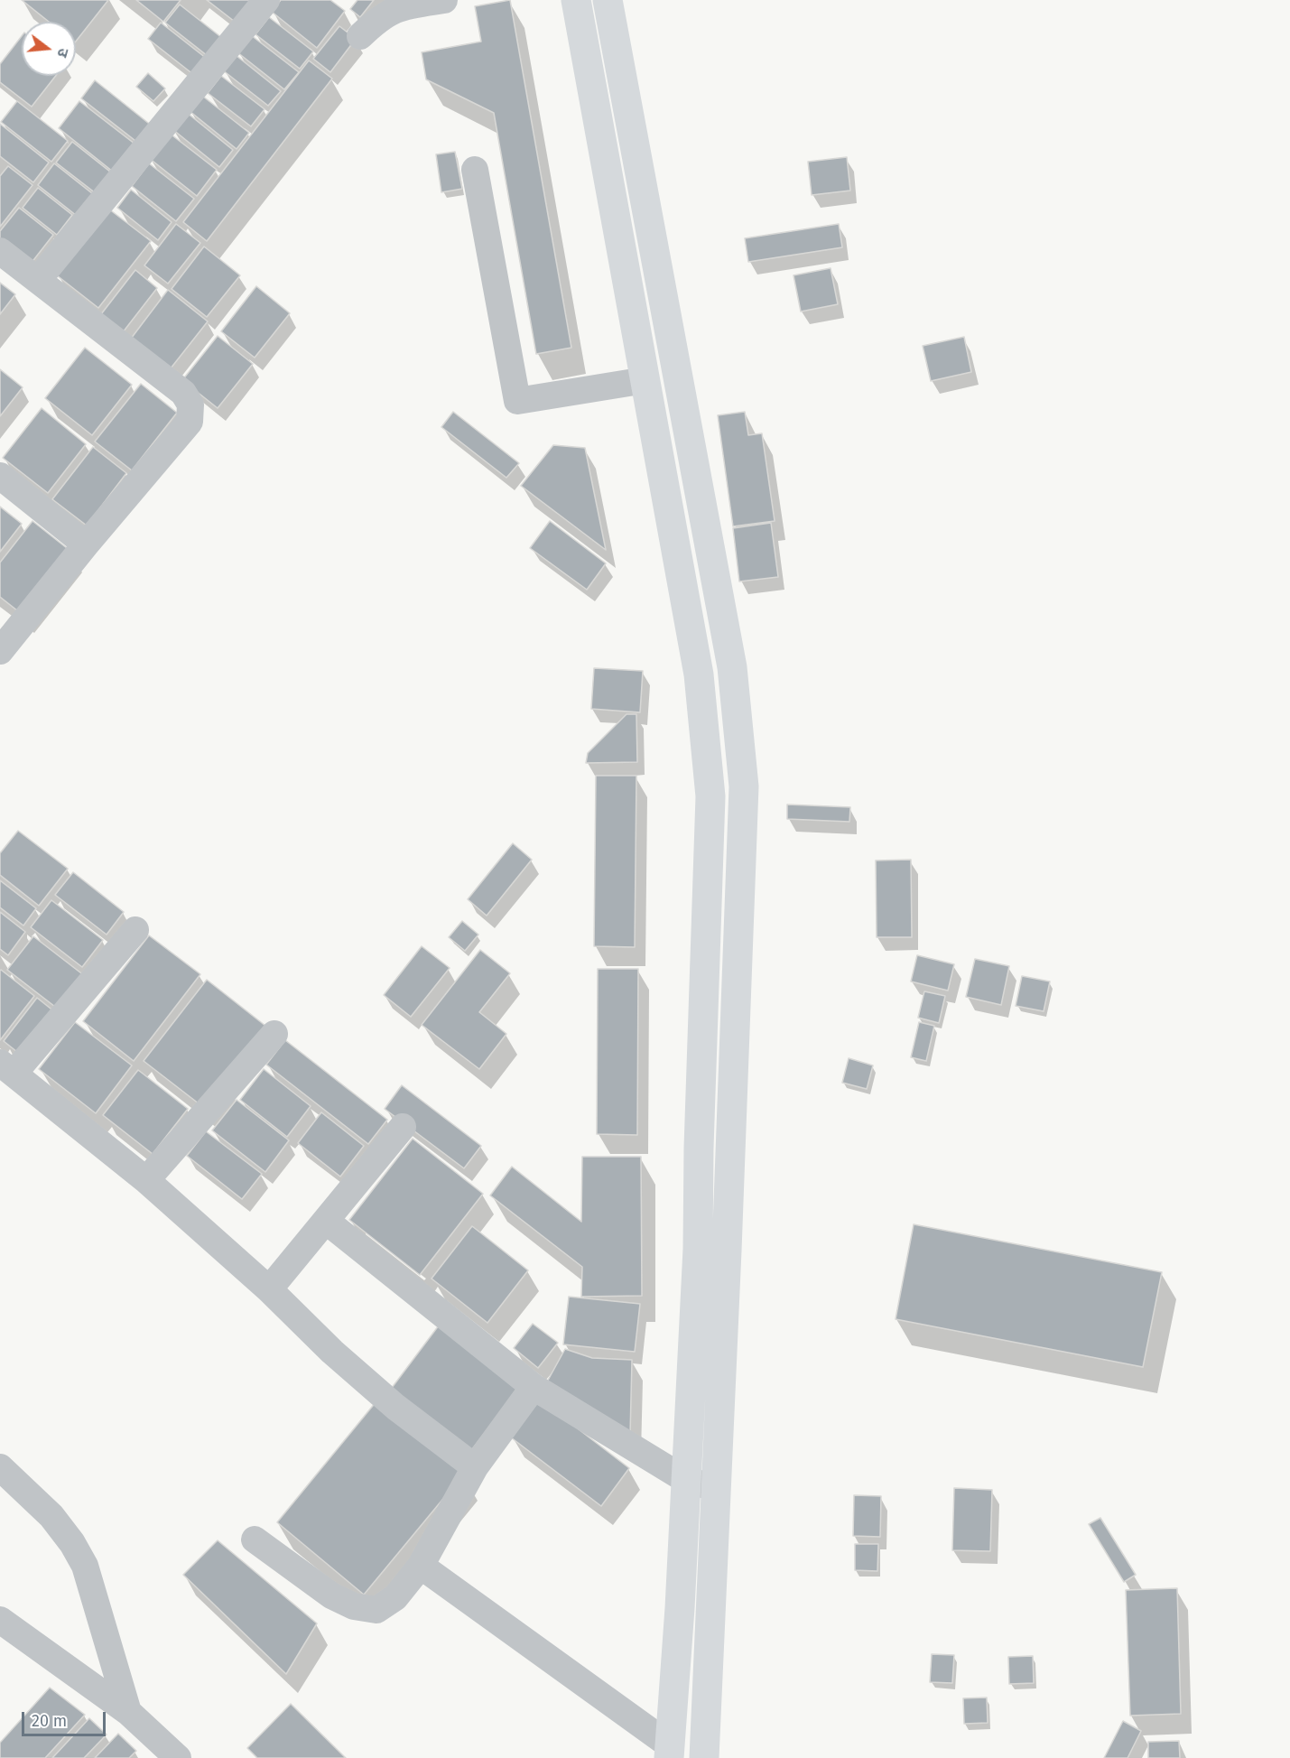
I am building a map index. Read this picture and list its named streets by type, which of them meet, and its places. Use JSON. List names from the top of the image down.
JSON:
{
  "scale_bar": "20 m",
  "north": "right"
}
